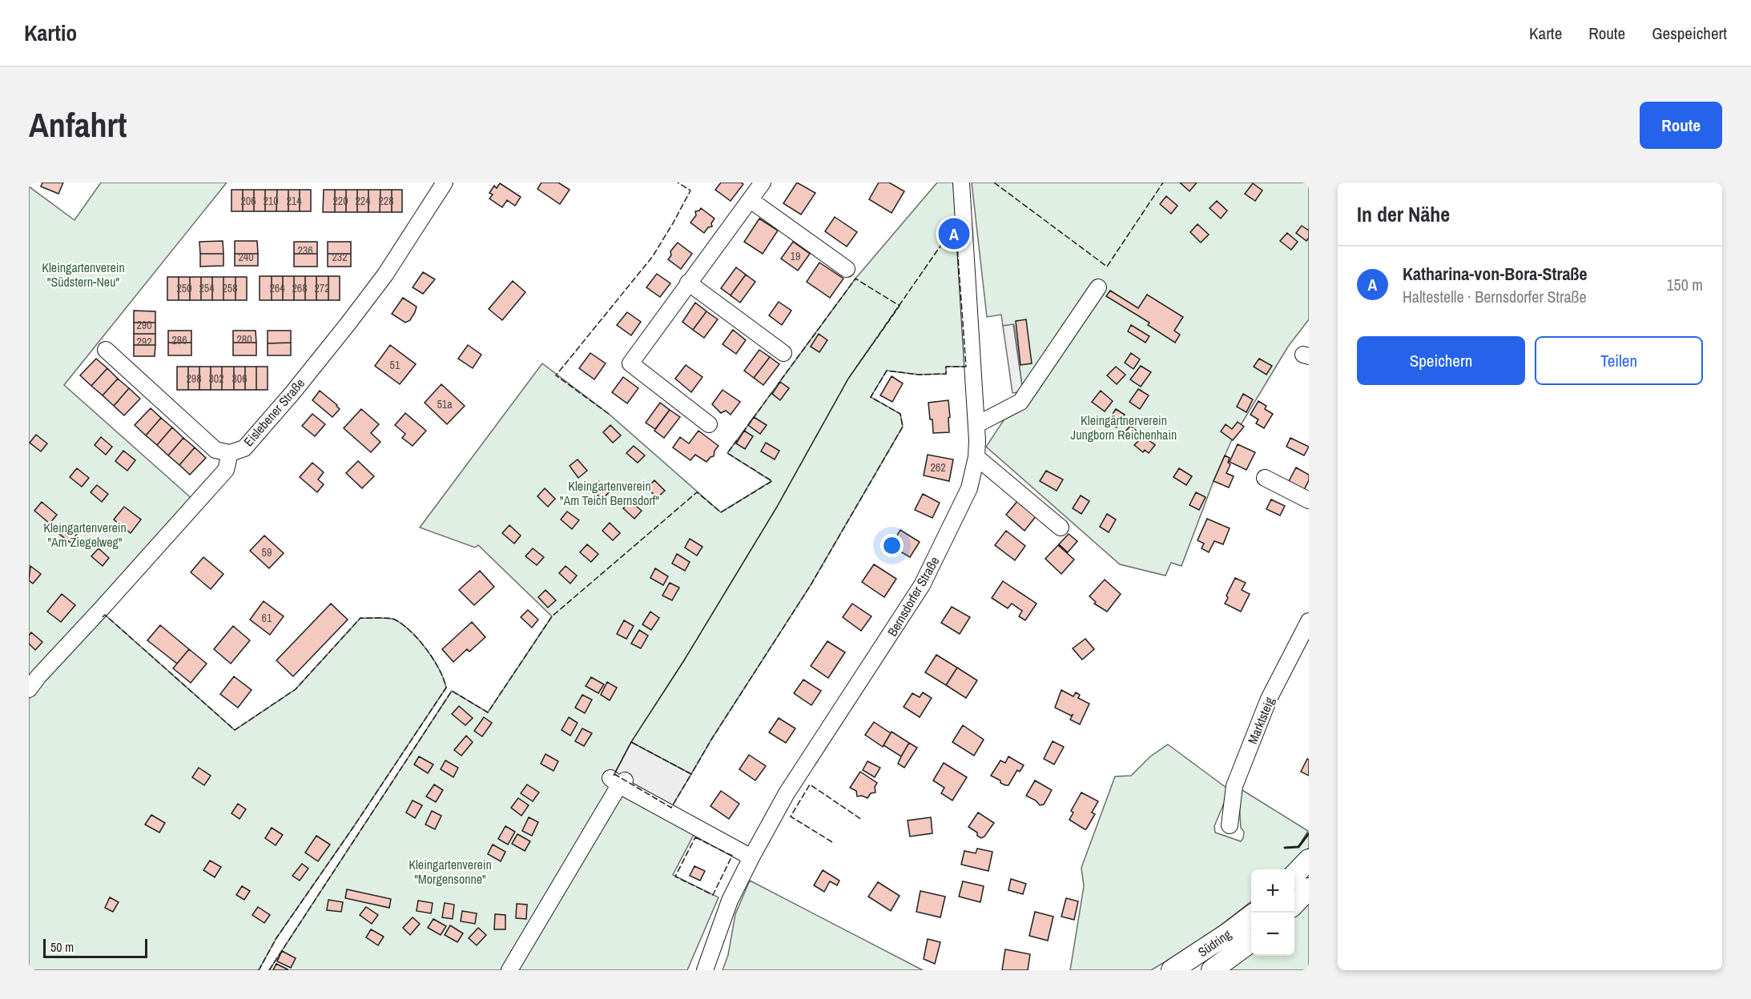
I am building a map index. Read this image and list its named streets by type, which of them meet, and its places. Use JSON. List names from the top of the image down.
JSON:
{
  "streets": {
    "main road": ["Südring"],
    "street": ["Eislebener Straße", "Bernsdorfer Straße", "Marktsteig"]
  },
  "parks": [
    "Kleingartenverein \"Südstern-Neu\"",
    "Kleingärtnerverein Jungborn Reichenhain",
    "Kleingartenverein \"Am Teich Bernsdorf\"",
    "Kleingartenverein \"Am Ziegelweg\"",
    "Kleingartenverein \"Morgensonne\""
  ],
  "house_numbers": [
    "206",
    "210",
    "214",
    "220",
    "224",
    "228",
    "236",
    "19",
    "240",
    "232",
    "250",
    "254",
    "258",
    "264",
    "268",
    "272",
    "290",
    "280",
    "286",
    "292",
    "51",
    "298",
    "302",
    "306",
    "51a",
    "262",
    "59",
    "61"
  ],
  "scale_bar": "50 m",
  "page": {
    "header": "Kartio",
    "nav": ["Karte", "Route", "Gespeichert"],
    "buttons": [
      "Route",
      ["Speichern", "Teilen"]
    ],
    "title": "Anfahrt",
    "heading": "In der Nähe",
    "pins": "A",
    "list": [
      {
        "mark": "A",
        "name": "Katharina-von-Bora-Straße",
        "note": "Haltestelle · Bernsdorfer Straße",
        "value": "150 m"
      }
    ],
    "map_buttons": ["+", "−"],
    "scale": "50 m"
  }
}
